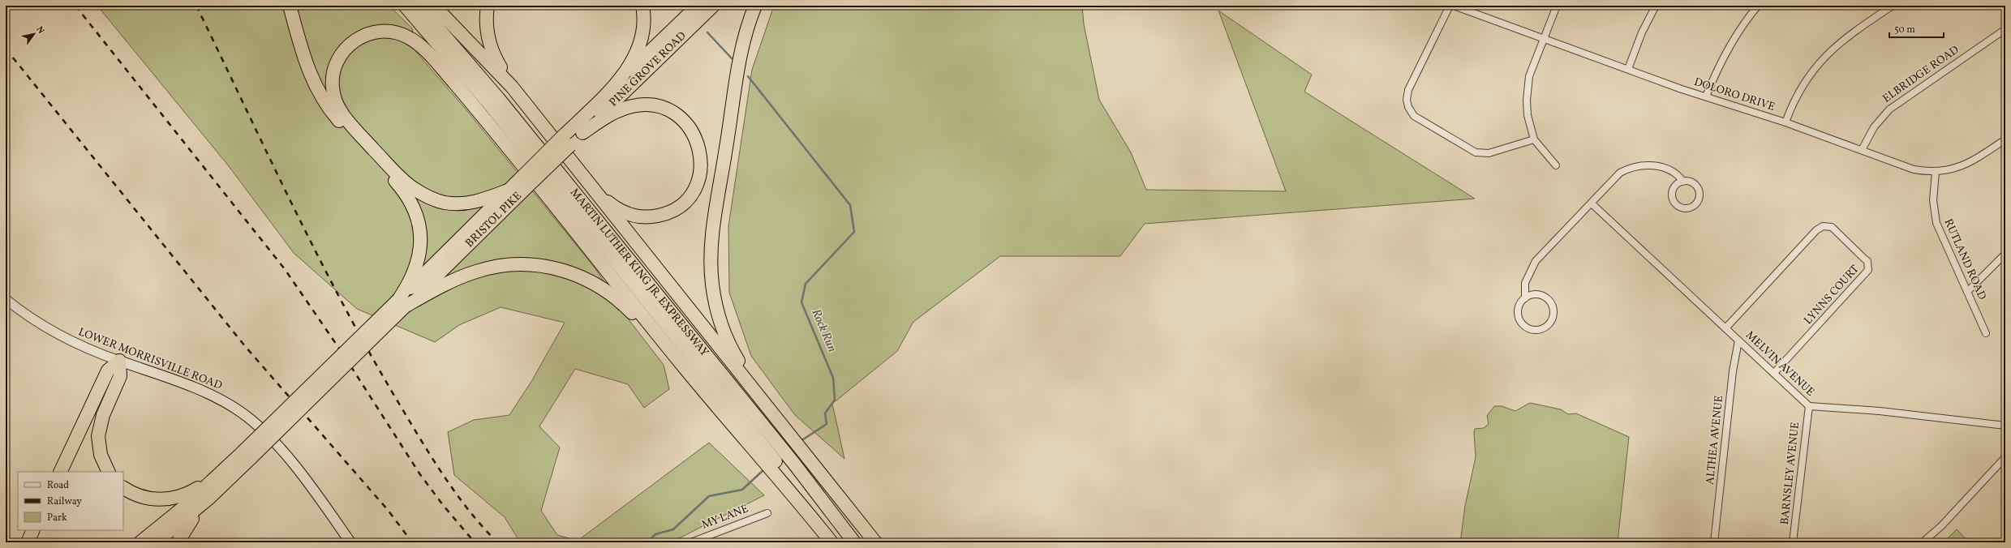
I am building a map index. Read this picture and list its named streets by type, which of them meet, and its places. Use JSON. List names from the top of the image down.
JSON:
{
  "streets": {
    "highway": ["PINE GROVE ROAD", "BRISTOL PIKE", "MARTIN LUTHER KING JR. EXPRESSWAY"],
    "main road": ["LOWER MORRISVILLE ROAD"],
    "street": [
      "ELBRIDGE ROAD",
      "DOLORO DRIVE",
      "RUTLAND ROAD",
      "LYNNS COURT",
      "MELVIN AVENUE",
      "ALTHEA AVENUE",
      "BARNSLEY AVENUE",
      "MY LANE"
    ]
  },
  "crossings": [
    ["PINE GROVE ROAD", "BRISTOL PIKE"],
    ["ELBRIDGE ROAD", "DOLORO DRIVE"],
    ["DOLORO DRIVE", "RUTLAND ROAD"],
    ["LYNNS COURT", "MELVIN AVENUE"],
    ["MELVIN AVENUE", "ALTHEA AVENUE"],
    ["MELVIN AVENUE", "BARNSLEY AVENUE"]
  ],
  "water": ["Rock Run"],
  "legend": ["Road", "Railway", "Park"],
  "scale_bar": "50 m",
  "north": "top right"
}
